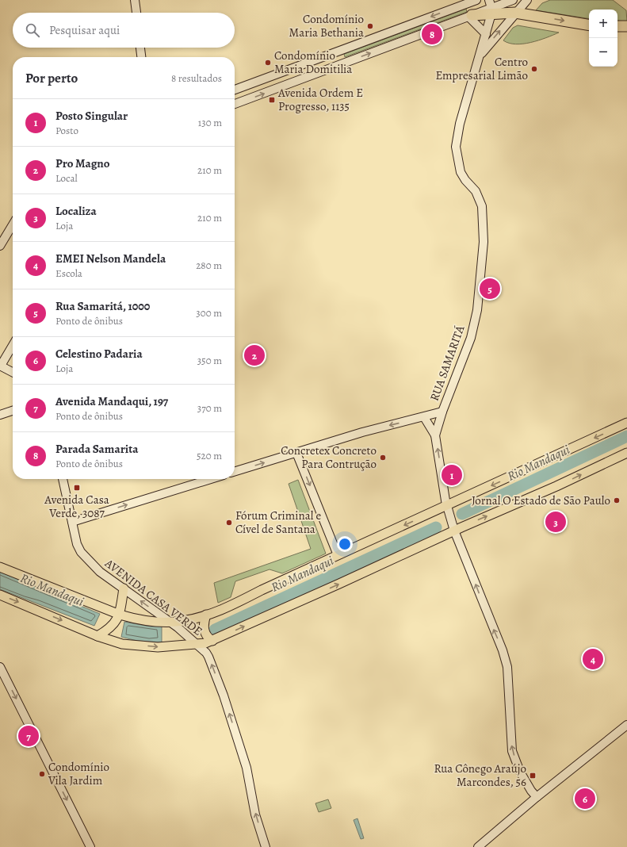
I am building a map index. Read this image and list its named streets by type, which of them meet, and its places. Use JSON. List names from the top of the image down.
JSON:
{
  "streets": {
    "main road": ["RUA SAMARITÁ", "AVENIDA CASA VERDE"]
  },
  "one_way": ["AVENIDA CASA VERDE"],
  "water": ["Rio Mandaqui"],
  "places": {
    "other": [
      "Condomínio Maria Bethania",
      "Condomínio Maria Domitilia",
      "Centro Empresarial Limão",
      "Concretex Concreto Para Contrução",
      "Jornal O Estado de São Paulo",
      "Fórum Criminal e Cível de Santana",
      "Condomínio Vila Jardim"
    ],
    "transit": ["Avenida Ordem E Progresso, 1135", "Avenida Casa Verde, 3087", "Rua Cônego Araújo Marcondes, 56"]
  },
  "page": {
    "map_buttons": ["+", "−"],
    "search": "Pesquisar aqui",
    "pins": [
      "8",
      "5",
      "2",
      "1",
      "3",
      "4",
      "7",
      "6"
    ],
    "heading": ["Por perto", "8 resultados"],
    "list": [
      {
        "mark": "1",
        "name": "Posto Singular",
        "note": "Posto",
        "value": "130 m"
      },
      {
        "mark": "2",
        "name": "Pro Magno",
        "note": "Local",
        "value": "210 m"
      },
      {
        "mark": "3",
        "name": "Localiza",
        "note": "Loja",
        "value": "210 m"
      },
      {
        "mark": "4",
        "name": "EMEI Nelson Mandela",
        "note": "Escola",
        "value": "280 m"
      },
      {
        "mark": "5",
        "name": "Rua Samaritá, 1000",
        "note": "Ponto de ônibus",
        "value": "300 m"
      },
      {
        "mark": "6",
        "name": "Celestino Padaria",
        "note": "Loja",
        "value": "350 m"
      },
      {
        "mark": "7",
        "name": "Avenida Mandaqui, 197",
        "note": "Ponto de ônibus",
        "value": "370 m"
      },
      {
        "mark": "8",
        "name": "Parada Samarita",
        "note": "Ponto de ônibus",
        "value": "520 m"
      }
    ]
  }
}
